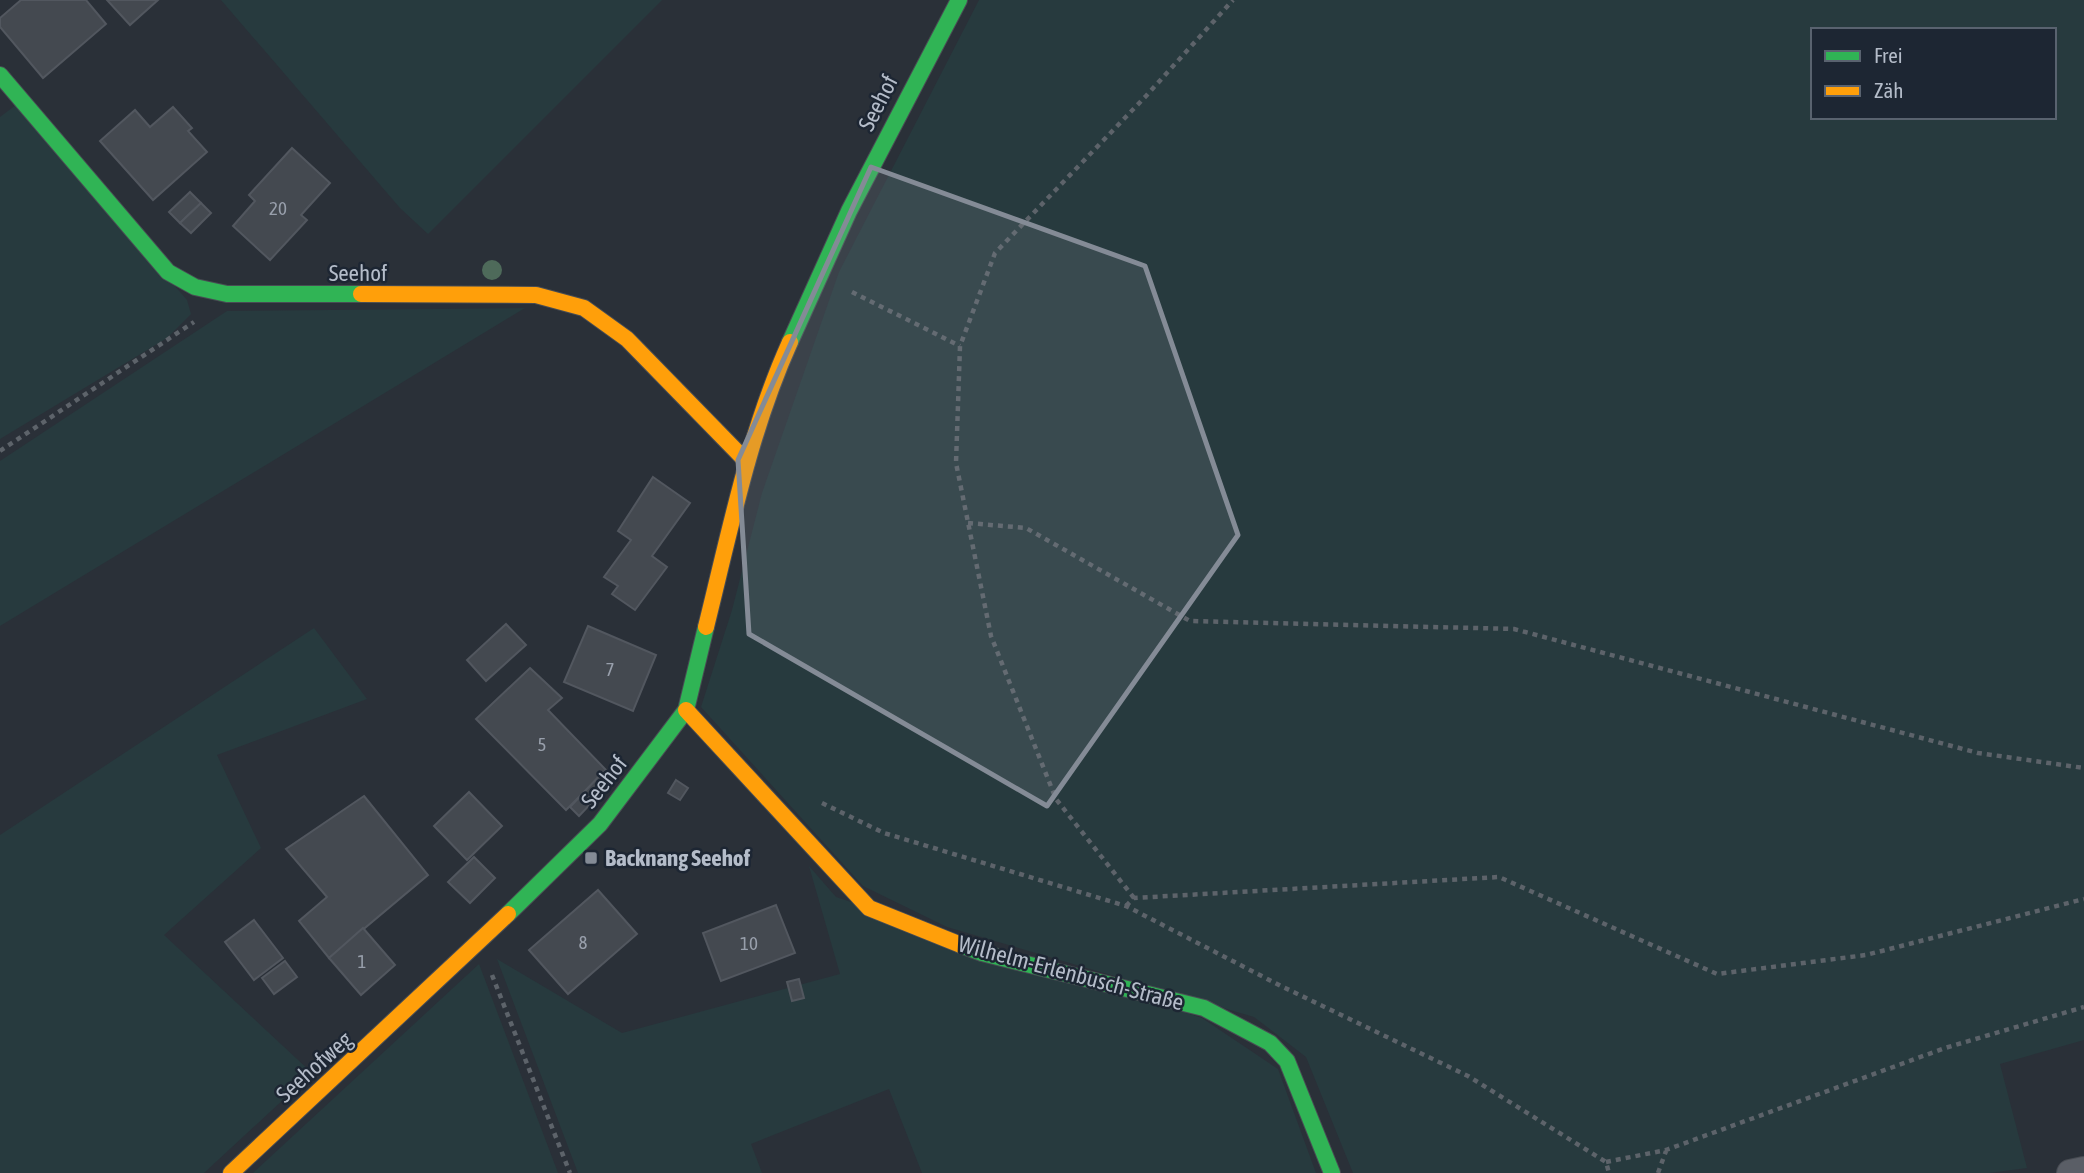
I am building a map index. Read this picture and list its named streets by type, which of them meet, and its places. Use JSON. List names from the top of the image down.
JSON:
{
  "streets": {
    "street": ["Seehof", "Wilhelm-Erlenbusch-Straße", "Seehofweg"]
  },
  "crossings": [
    ["Seehof", "Wilhelm-Erlenbusch-Straße"],
    ["Seehof", "Seehofweg"]
  ],
  "places": {
    "transit": ["Backnang Seehof"]
  },
  "house_numbers": [
    "20",
    "7",
    "5",
    "8",
    "10",
    "1"
  ],
  "legend": ["Frei", "Zäh"]
}
